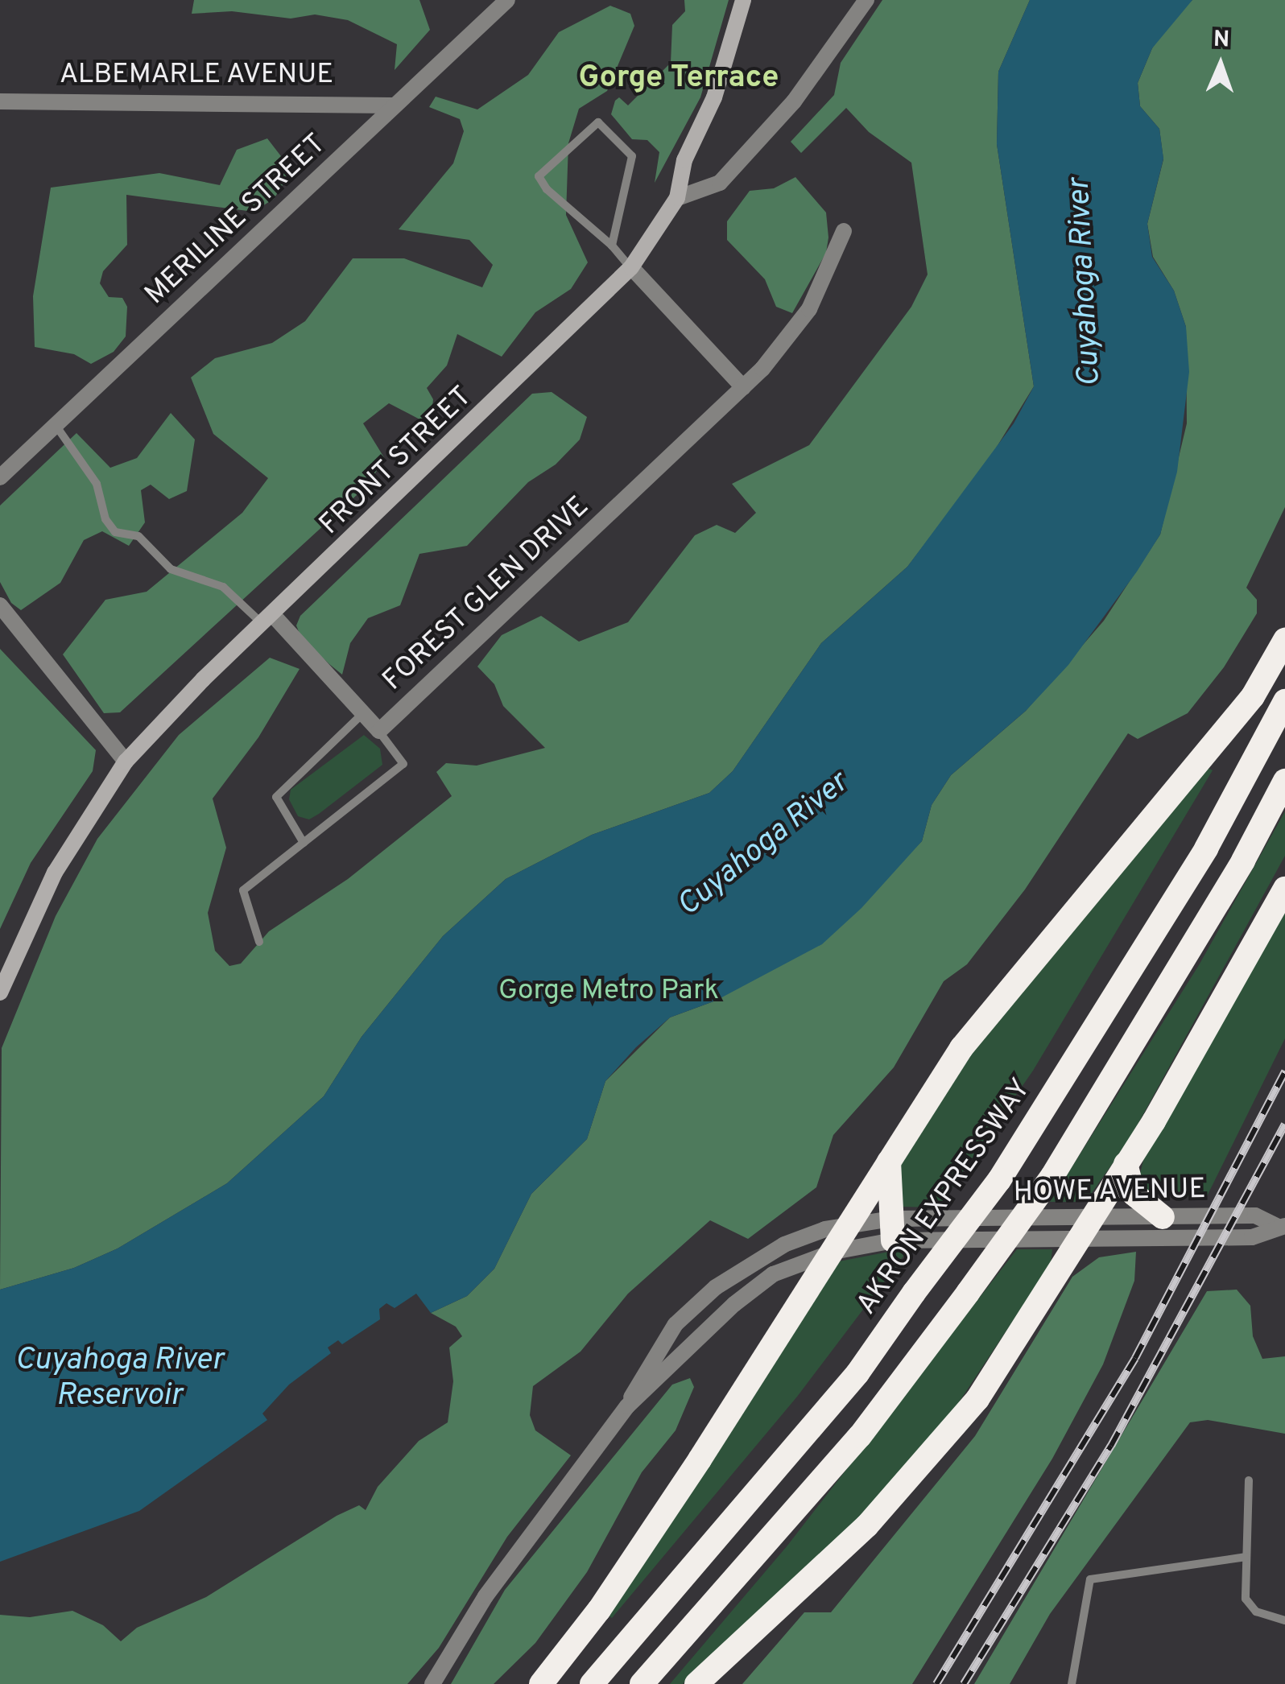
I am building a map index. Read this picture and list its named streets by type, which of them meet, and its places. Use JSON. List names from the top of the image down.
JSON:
{
  "streets": {
    "highway": ["AKRON EXPRESSWAY"],
    "main road": ["FRONT STREET"],
    "street": [
      "ALBEMARLE AVENUE",
      "MERILINE STREET",
      "FOREST GLEN DRIVE",
      "HOWE AVENUE"
    ]
  },
  "crossings": [
    ["ALBEMARLE AVENUE", "MERILINE STREET"],
    ["FRONT STREET", "FOREST GLEN DRIVE"]
  ],
  "districts": ["Gorge Terrace"],
  "water": ["Cuyahoga River", "Cuyahoga River Reservoir"],
  "parks": ["Gorge Metro Park"],
  "north": "top"
}
